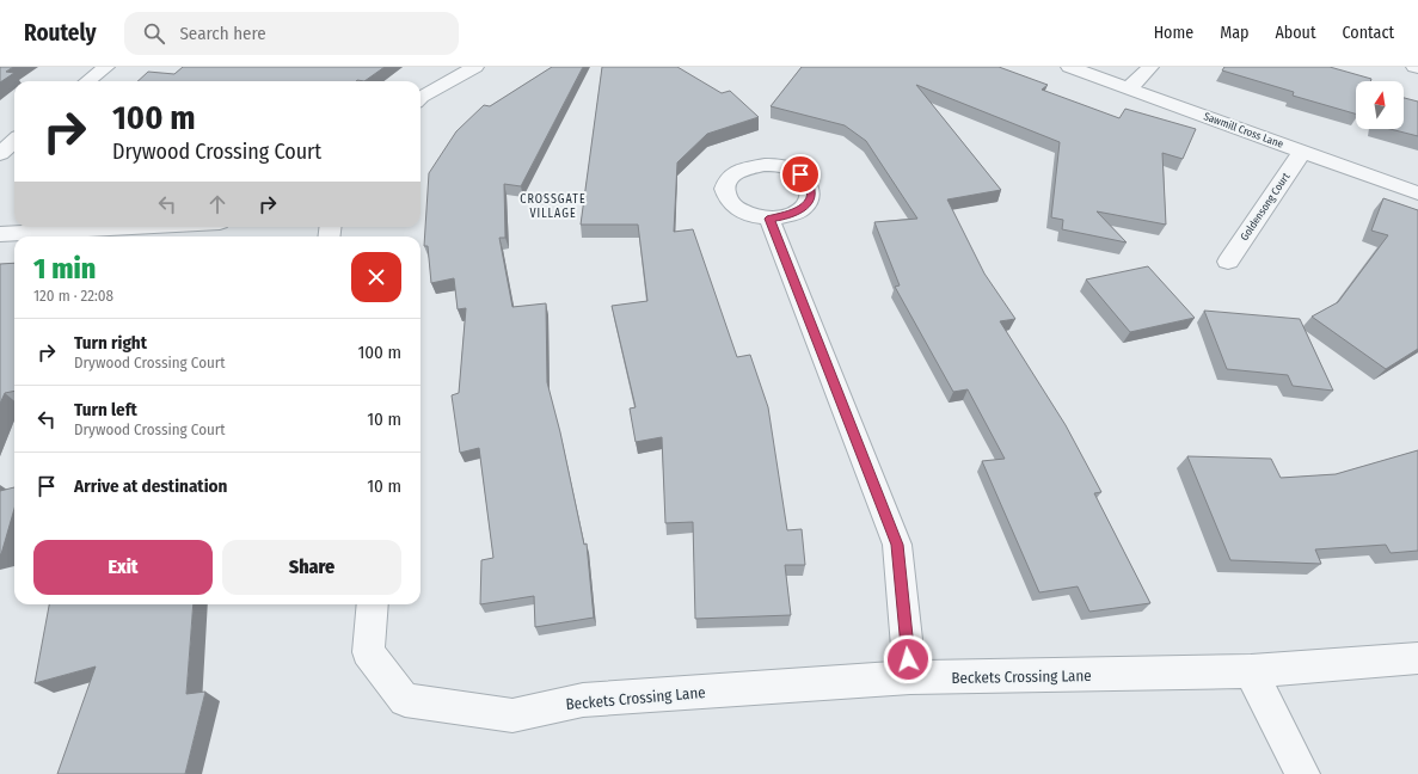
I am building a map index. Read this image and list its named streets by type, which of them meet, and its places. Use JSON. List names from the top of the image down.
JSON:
{
  "streets": {
    "street": ["Sawmill Cross Lane", "Goldensong Court", "Beckets Crossing Lane"]
  },
  "crossings": [
    ["Sawmill Cross Lane", "Goldensong Court"]
  ],
  "districts": ["CROSSGATE VILLAGE"],
  "north": "top",
  "page": {
    "header": "Routely",
    "search": "Search here",
    "nav": [
      "Home",
      "Map",
      "About",
      "Contact"
    ],
    "turn": ["100 m", "Drywood Crossing Court"],
    "heading": ["1 min", "120 m · 22:08"],
    "list": [
      {
        "name": "Turn right",
        "note": "Drywood Crossing Court",
        "value": "100 m"
      },
      {
        "name": "Turn left",
        "note": "Drywood Crossing Court",
        "value": "10 m"
      },
      {
        "name": "Arrive at destination",
        "value": "10 m"
      }
    ],
    "buttons": ["Exit", "Share"]
  }
}
